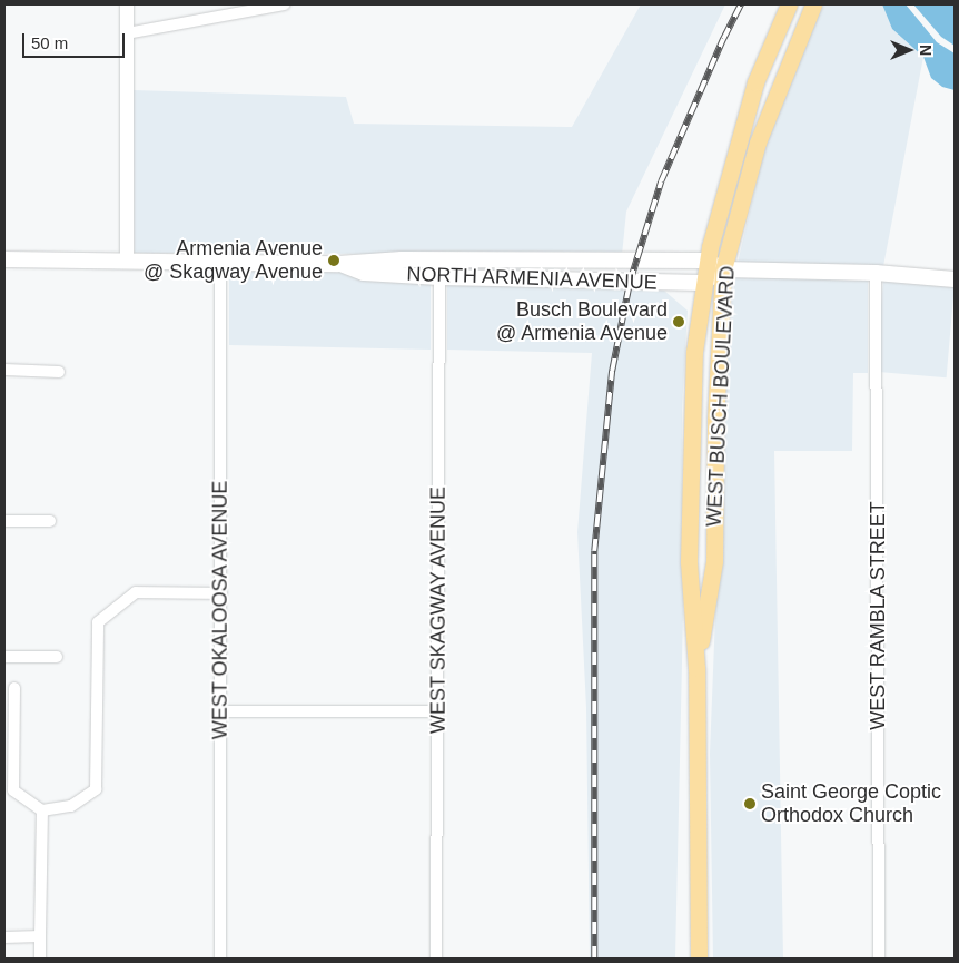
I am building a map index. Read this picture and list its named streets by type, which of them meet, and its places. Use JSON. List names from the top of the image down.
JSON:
{
  "streets": {
    "main road": ["NORTH ARMENIA AVENUE", "WEST BUSCH BOULEVARD"],
    "street": ["WEST OKALOOSA AVENUE", "WEST SKAGWAY AVENUE", "WEST RAMBLA STREET"]
  },
  "crossings": [
    ["NORTH ARMENIA AVENUE", "WEST BUSCH BOULEVARD"],
    ["NORTH ARMENIA AVENUE", "WEST OKALOOSA AVENUE"],
    ["NORTH ARMENIA AVENUE", "WEST SKAGWAY AVENUE"],
    ["NORTH ARMENIA AVENUE", "WEST RAMBLA STREET"]
  ],
  "places": ["Armenia Avenue @ Skagway Avenue", "Busch Boulevard @ Armenia Avenue", "Saint George Coptic Orthodox Church"],
  "scale_bar": "50 m",
  "north": "right"
}
